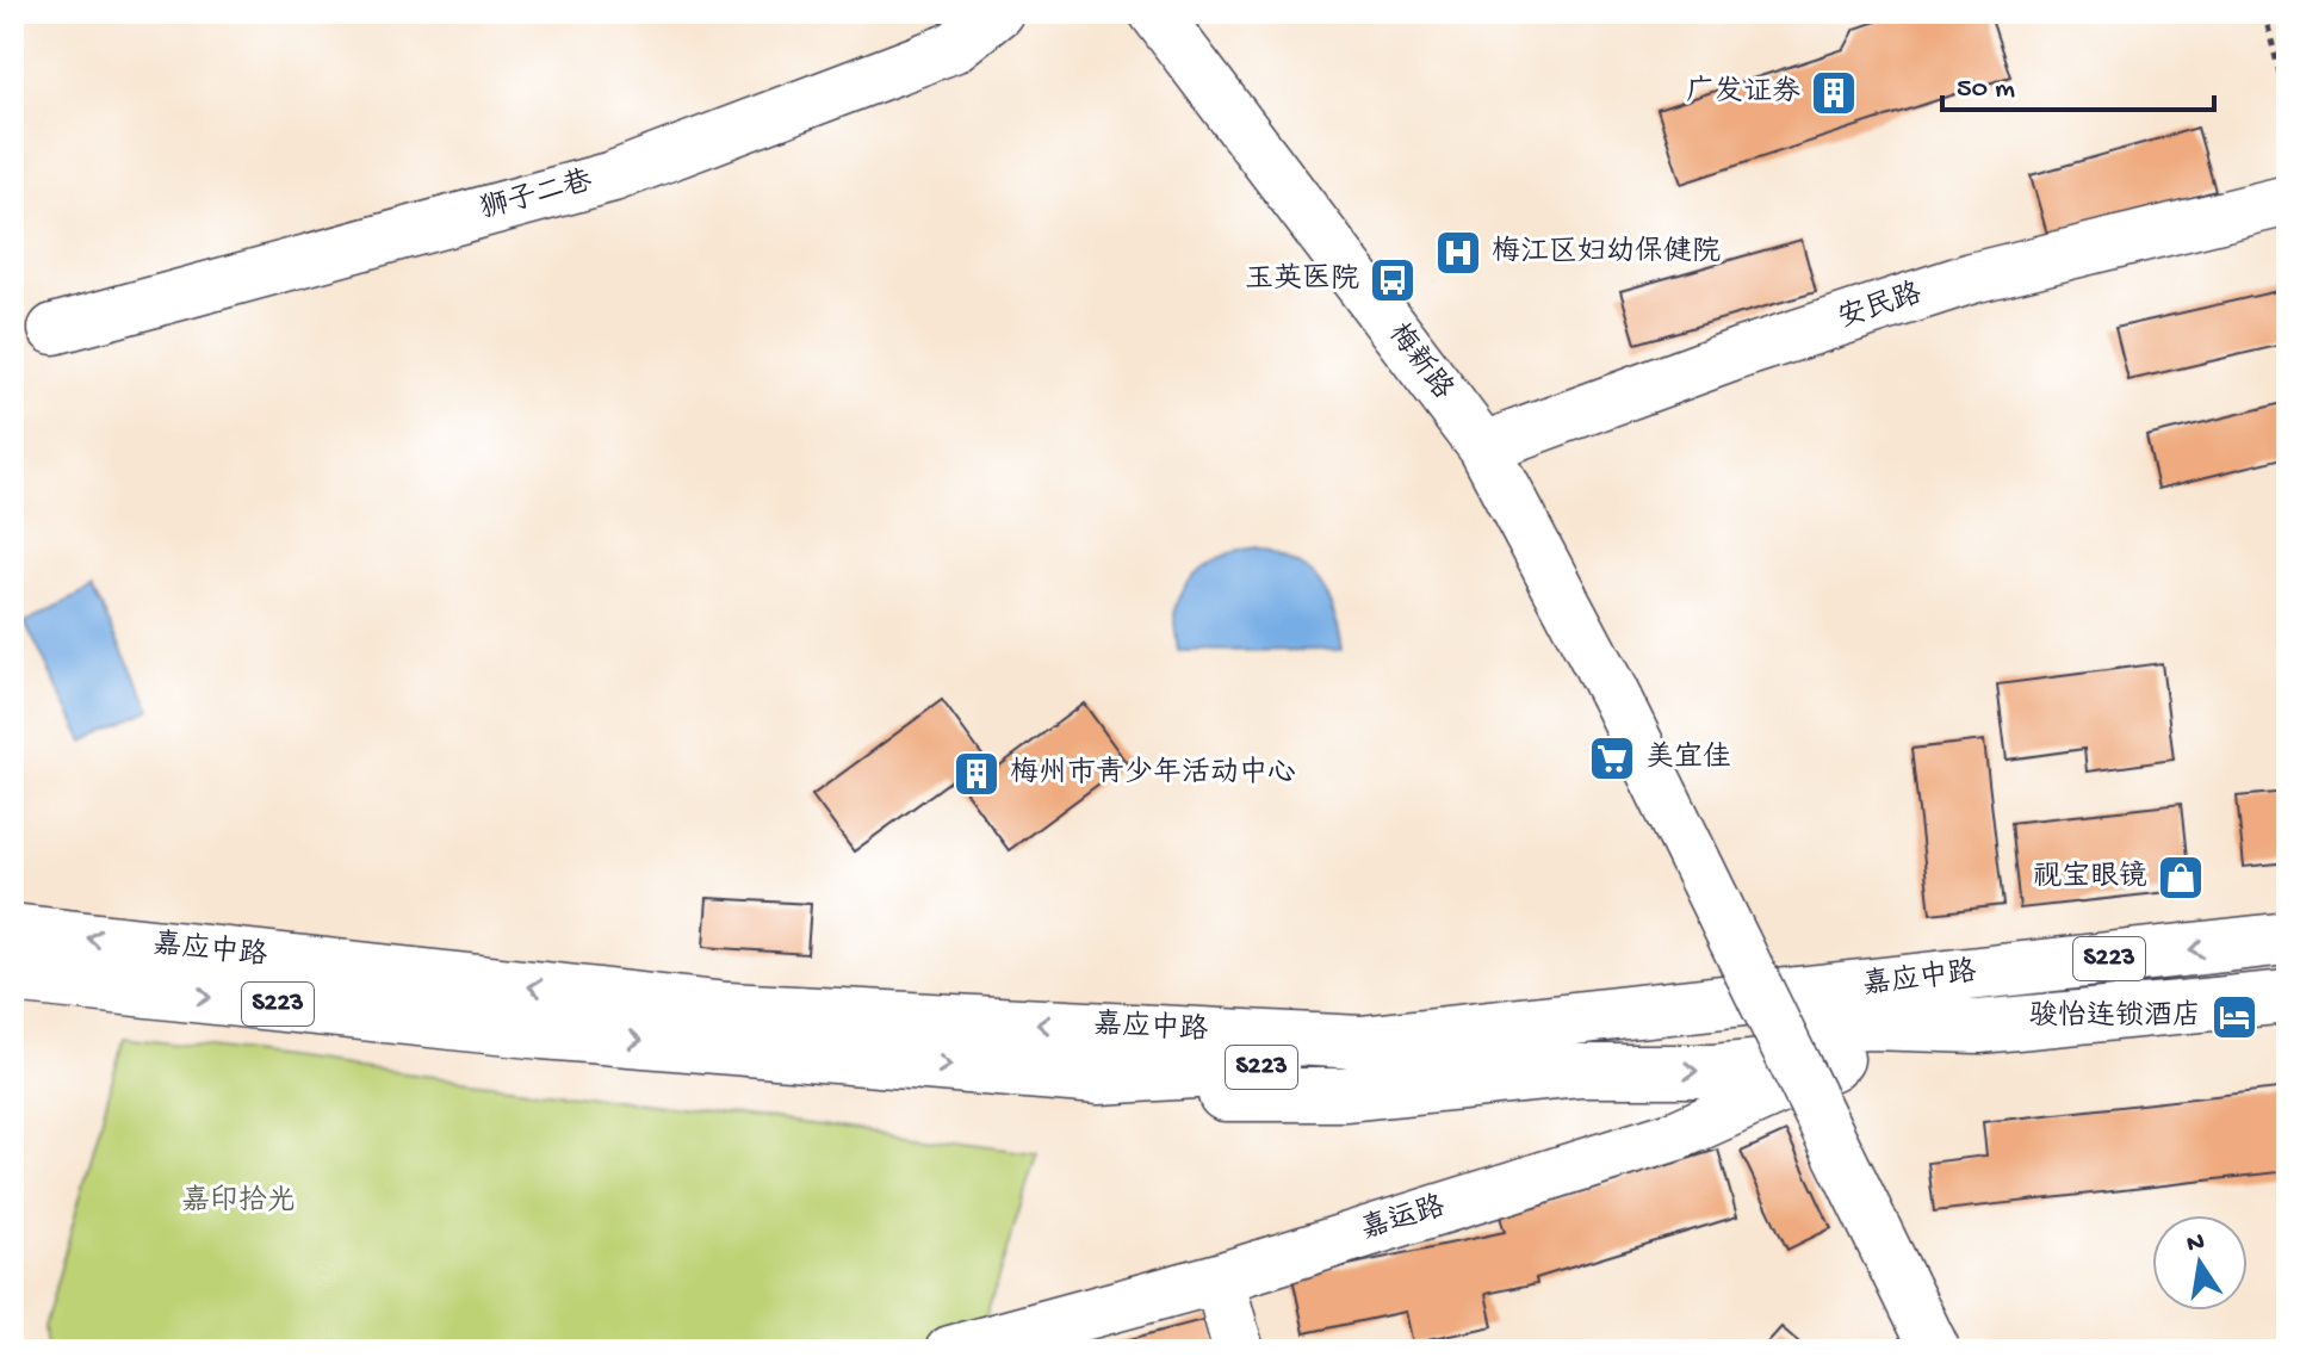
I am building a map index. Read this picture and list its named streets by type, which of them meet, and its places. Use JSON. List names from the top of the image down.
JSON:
{
  "streets": {
    "main road": ["嘉应中路", "S223"],
    "street": [
      "狮子二巷",
      "安民路",
      "梅新路",
      "嘉运路"
    ]
  },
  "crossings": [
    ["安民路", "梅新路"]
  ],
  "parks": ["嘉印拾光"],
  "places": {
    "building": ["广发证券", "梅州市青少年活动中心"],
    "hospital": ["梅江区妇幼保健院"],
    "bus stop": ["玉英医院"],
    "supermarket": ["美宜佳"],
    "shop": ["视宝眼镜"],
    "hotel": ["骏怡连锁酒店"]
  },
  "scale_bar": "50 m",
  "north": "top"
}
